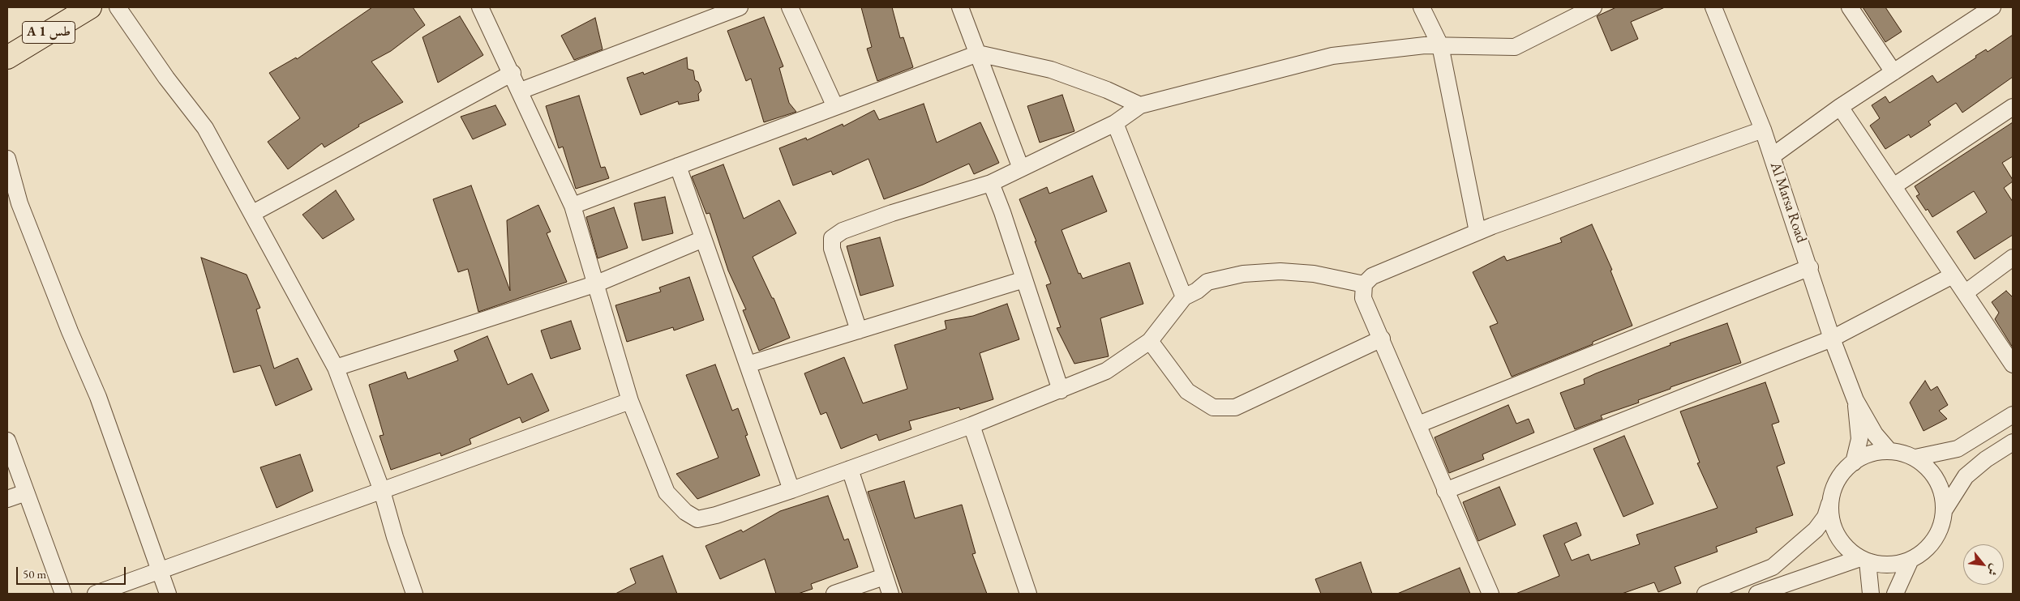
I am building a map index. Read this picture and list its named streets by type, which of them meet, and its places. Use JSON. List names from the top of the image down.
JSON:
{
  "streets": {
    "highway": ["A 1 طس"],
    "street": ["Al Marsa Road"]
  },
  "scale_bar": "50 m",
  "north": "bottom right"
}
